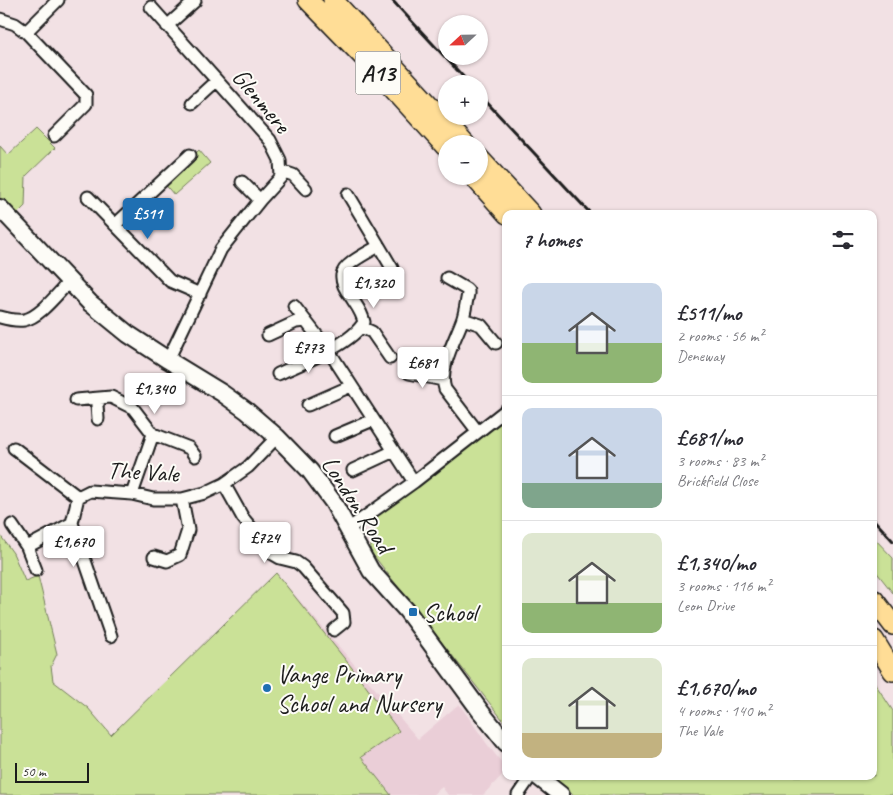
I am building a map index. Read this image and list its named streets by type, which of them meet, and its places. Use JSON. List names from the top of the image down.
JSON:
{
  "streets": {
    "highway": ["A13"],
    "main road": ["London Road"],
    "street": ["Glenmere", "The Vale"]
  },
  "crossings": [
    ["Glenmere", "London Road"],
    ["The Vale", "London Road"]
  ],
  "places": {
    "transit": ["School"],
    "other": ["Vange Primary School and Nursery"]
  },
  "scale_bar": "50 m",
  "north": "left",
  "page": {
    "map_buttons": ["+", "−"],
    "price": [
      "£511",
      "£1,320",
      "£773",
      "£681",
      "£1,340",
      "£724",
      "£1,670"
    ],
    "heading": "7 homes",
    "list": [
      {
        "name": "£511/mo",
        "note": "2 rooms · 56 m² · Deneway"
      },
      {
        "name": "£681/mo",
        "note": "3 rooms · 83 m² · Brickfield Close"
      },
      {
        "name": "£1,340/mo",
        "note": "3 rooms · 116 m² · Leon Drive"
      },
      {
        "name": "£1,670/mo",
        "note": "4 rooms · 140 m² · The Vale"
      }
    ],
    "scale": "50 m"
  }
}
